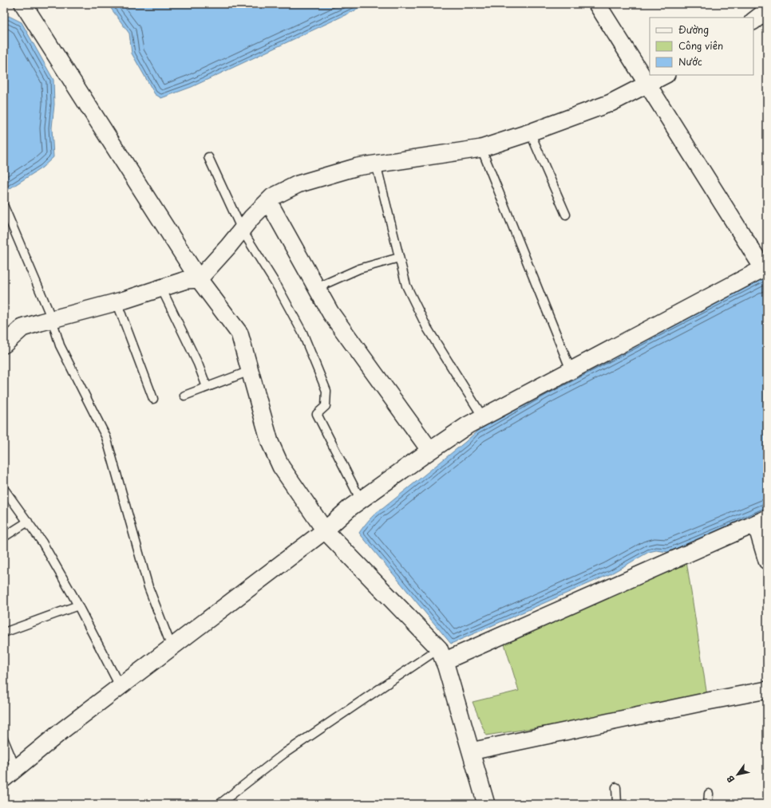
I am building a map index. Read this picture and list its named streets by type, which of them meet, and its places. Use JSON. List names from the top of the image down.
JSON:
{
  "legend": ["Đường", "Công viên", "Nước"],
  "north": "bottom left"
}
